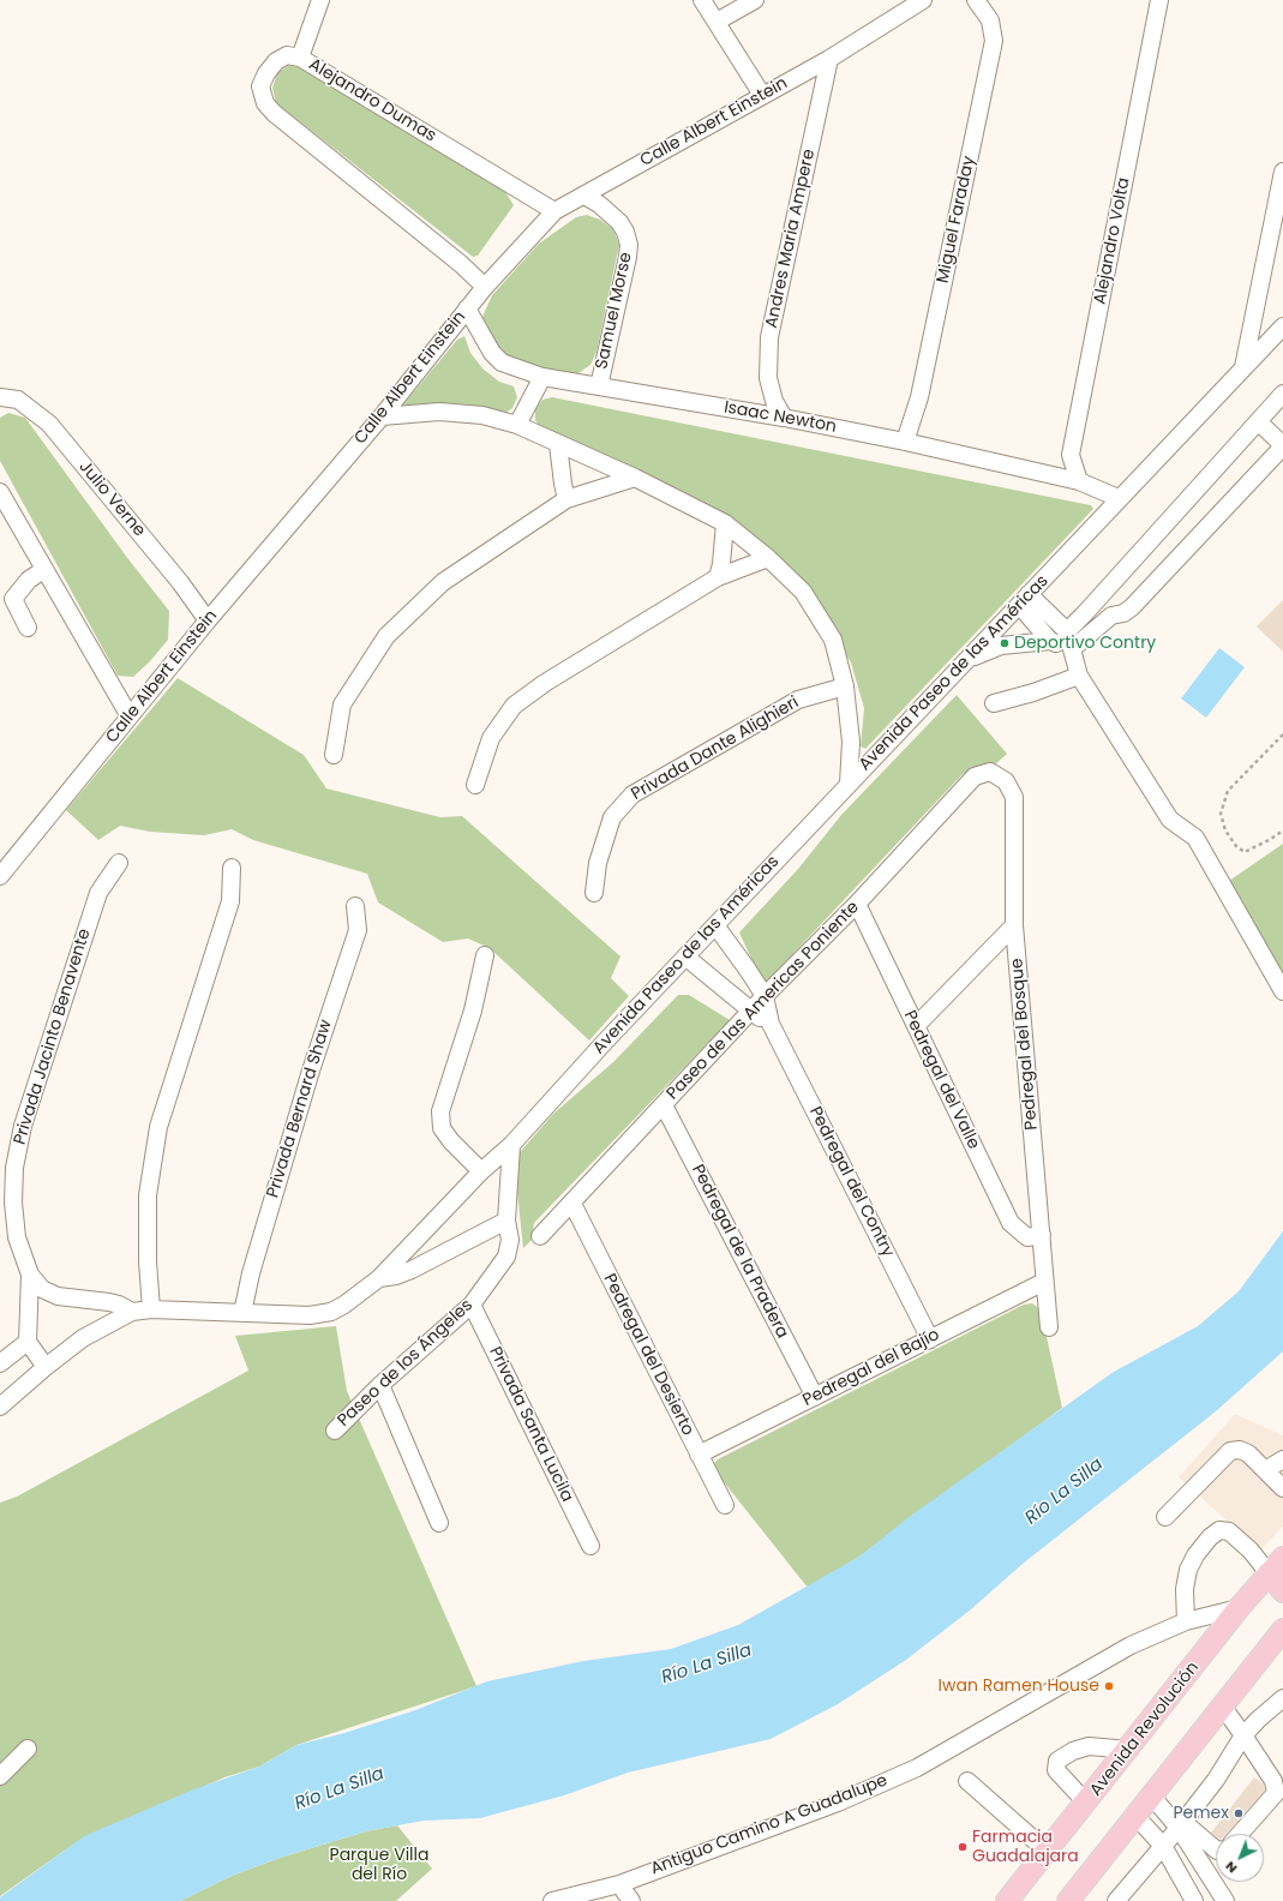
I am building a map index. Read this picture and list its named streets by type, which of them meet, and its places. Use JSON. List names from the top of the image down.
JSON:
{
  "streets": {
    "main road": ["Avenida Revolución"],
    "street": [
      "Alejandro Dumas",
      "Calle Albert Einstein",
      "Miguel Faraday",
      "Andres Maria Ampere",
      "Alejandro Volta",
      "Samuel Morse",
      "Isaac Newton",
      "Julio Verne",
      "Avenida Paseo de las Américas",
      "Privada Dante Alighieri",
      "Paseo de las Americas Poniente",
      "Privada Jacinto Benavente",
      "Pedregal del Bosque",
      "Pedregal del Valle",
      "Privada Bernard Shaw",
      "Pedregal del Contry",
      "Pedregal de la Pradera",
      "Pedregal del Desierto",
      "Paseo de los Ángeles",
      "Pedregal del Bajío",
      "Privada Santa Lucila",
      "Antiguo Camino A Guadalupe"
    ]
  },
  "crossings": [
    ["Alejandro Dumas", "Calle Albert Einstein"],
    ["Calle Albert Einstein", "Andres Maria Ampere"],
    ["Calle Albert Einstein", "Samuel Morse"],
    ["Calle Albert Einstein", "Isaac Newton"],
    ["Calle Albert Einstein", "Julio Verne"],
    ["Miguel Faraday", "Isaac Newton"],
    ["Andres Maria Ampere", "Isaac Newton"],
    ["Alejandro Volta", "Isaac Newton"],
    ["Samuel Morse", "Isaac Newton"],
    ["Isaac Newton", "Avenida Paseo de las Américas"],
    ["Avenida Paseo de las Américas", "Privada Jacinto Benavente"],
    ["Avenida Paseo de las Américas", "Privada Bernard Shaw"],
    ["Avenida Paseo de las Américas", "Pedregal del Contry"],
    ["Avenida Paseo de las Américas", "Paseo de los Ángeles"],
    ["Paseo de las Americas Poniente", "Pedregal del Bosque"],
    ["Paseo de las Americas Poniente", "Pedregal del Valle"],
    ["Paseo de las Americas Poniente", "Pedregal del Contry"],
    ["Paseo de las Americas Poniente", "Pedregal de la Pradera"],
    ["Paseo de las Americas Poniente", "Pedregal del Desierto"],
    ["Pedregal del Bosque", "Pedregal del Valle"],
    ["Pedregal del Bosque", "Pedregal del Bajío"],
    ["Pedregal del Contry", "Pedregal del Bajío"],
    ["Pedregal de la Pradera", "Pedregal del Bajío"],
    ["Pedregal del Desierto", "Pedregal del Bajío"],
    ["Paseo de los Ángeles", "Privada Santa Lucila"],
    ["Avenida Revolución", "Antiguo Camino A Guadalupe"]
  ],
  "water": ["Río La Silla"],
  "parks": ["Parque Villa del Río"],
  "places": [
    "Deportivo Contry",
    "Iwan Ramen House",
    "Pemex",
    "Farmacia Guadalajara"
  ],
  "north": "bottom left"
}
